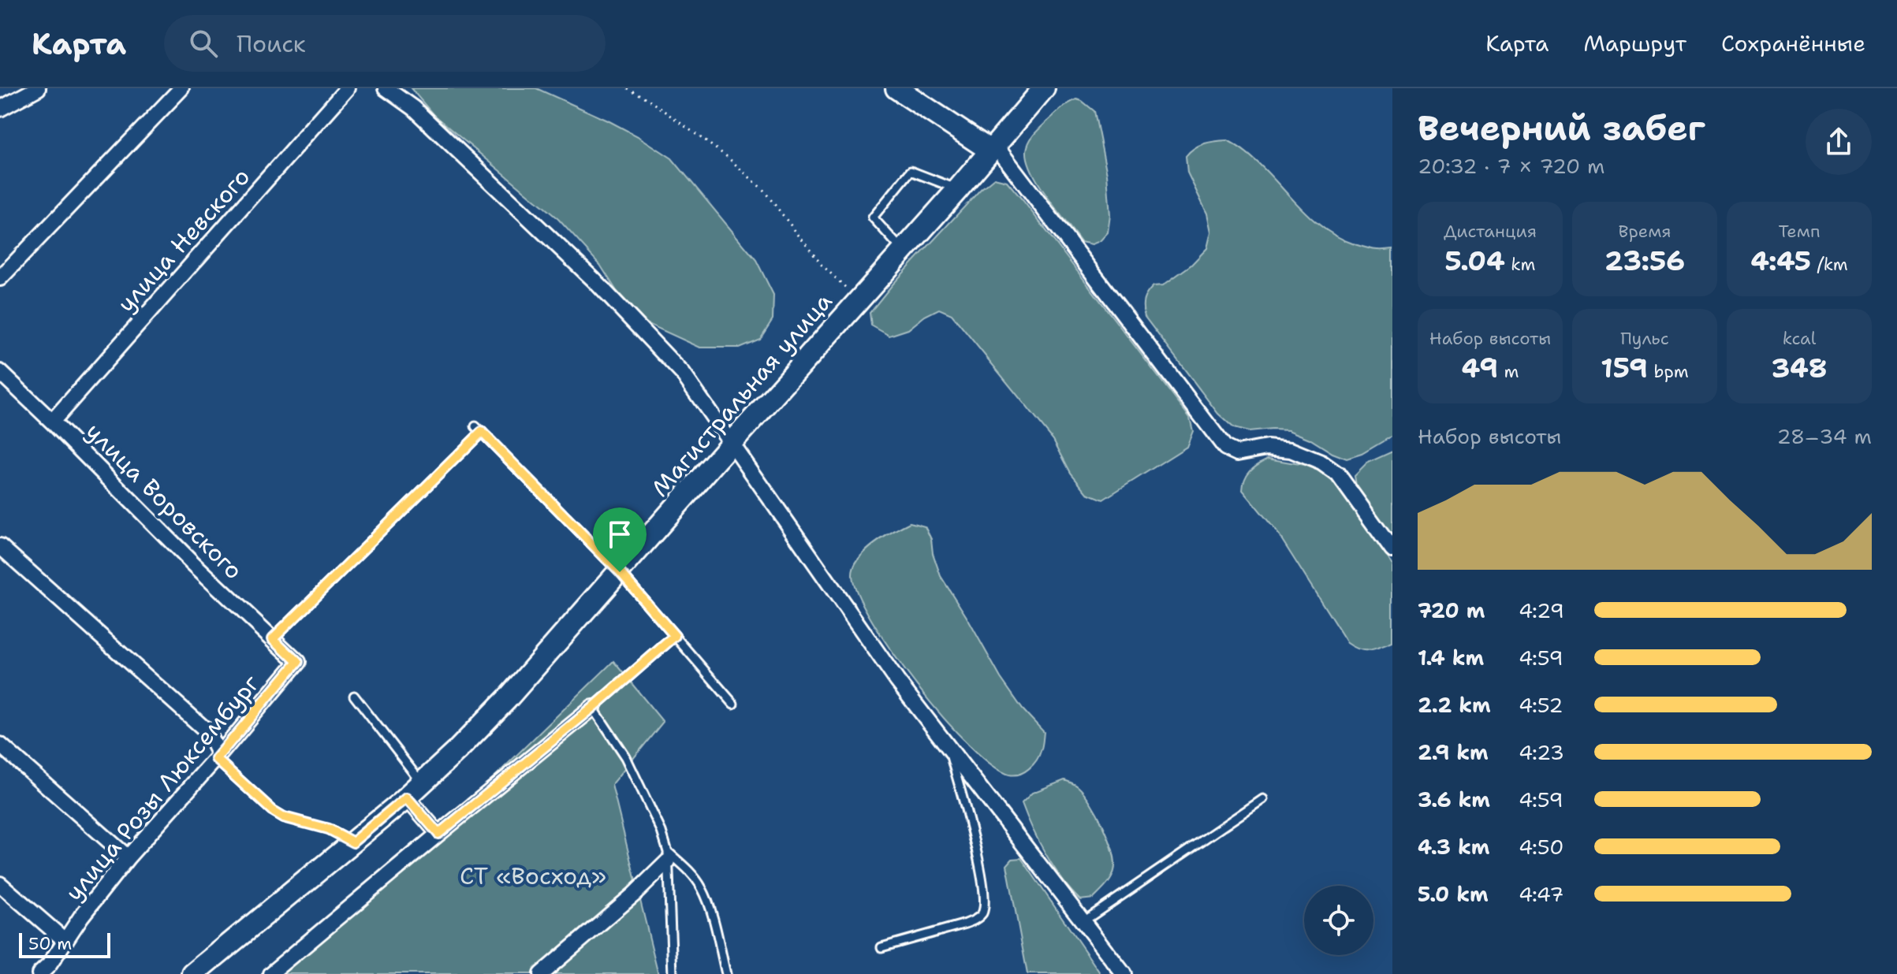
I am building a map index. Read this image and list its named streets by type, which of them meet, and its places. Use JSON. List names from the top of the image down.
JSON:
{
  "streets": {
    "main road": ["Магистральная улица"],
    "street": ["улица Невского", "улица Воровского", "улица Розы Люксембург"]
  },
  "crossings": [
    ["улица Невского", "улица Воровского"],
    ["улица Воровского", "улица Розы Люксембург"]
  ],
  "parks": ["СТ «Восход»"],
  "scale_bar": "50 m",
  "page": {
    "header": "Карта",
    "search": "Поиск",
    "nav": ["Карта", "Маршрут", "Сохранённые"],
    "heading": ["Вечерний забег", "20:32 · 7 × 720 m"],
    "stats": [
      ["Дистанция", "5.04 km"],
      ["Время", "23:56"],
      ["Темп", "4:45 /km"],
      ["Набор высоты", "49 m"],
      ["Пульс", "159 bpm"],
      ["kcal", "348"]
    ],
    "chart": ["Набор высоты", "28–34 m"],
    "list": [
      {
        "name": "720 m",
        "note": "4:29"
      },
      {
        "name": "1.4 km",
        "note": "4:59"
      },
      {
        "name": "2.2 km",
        "note": "4:52"
      },
      {
        "name": "2.9 km",
        "note": "4:23"
      },
      {
        "name": "3.6 km",
        "note": "4:59"
      },
      {
        "name": "4.3 km",
        "note": "4:50"
      },
      {
        "name": "5.0 km",
        "note": "4:47"
      }
    ],
    "scale": "50 m"
  }
}
